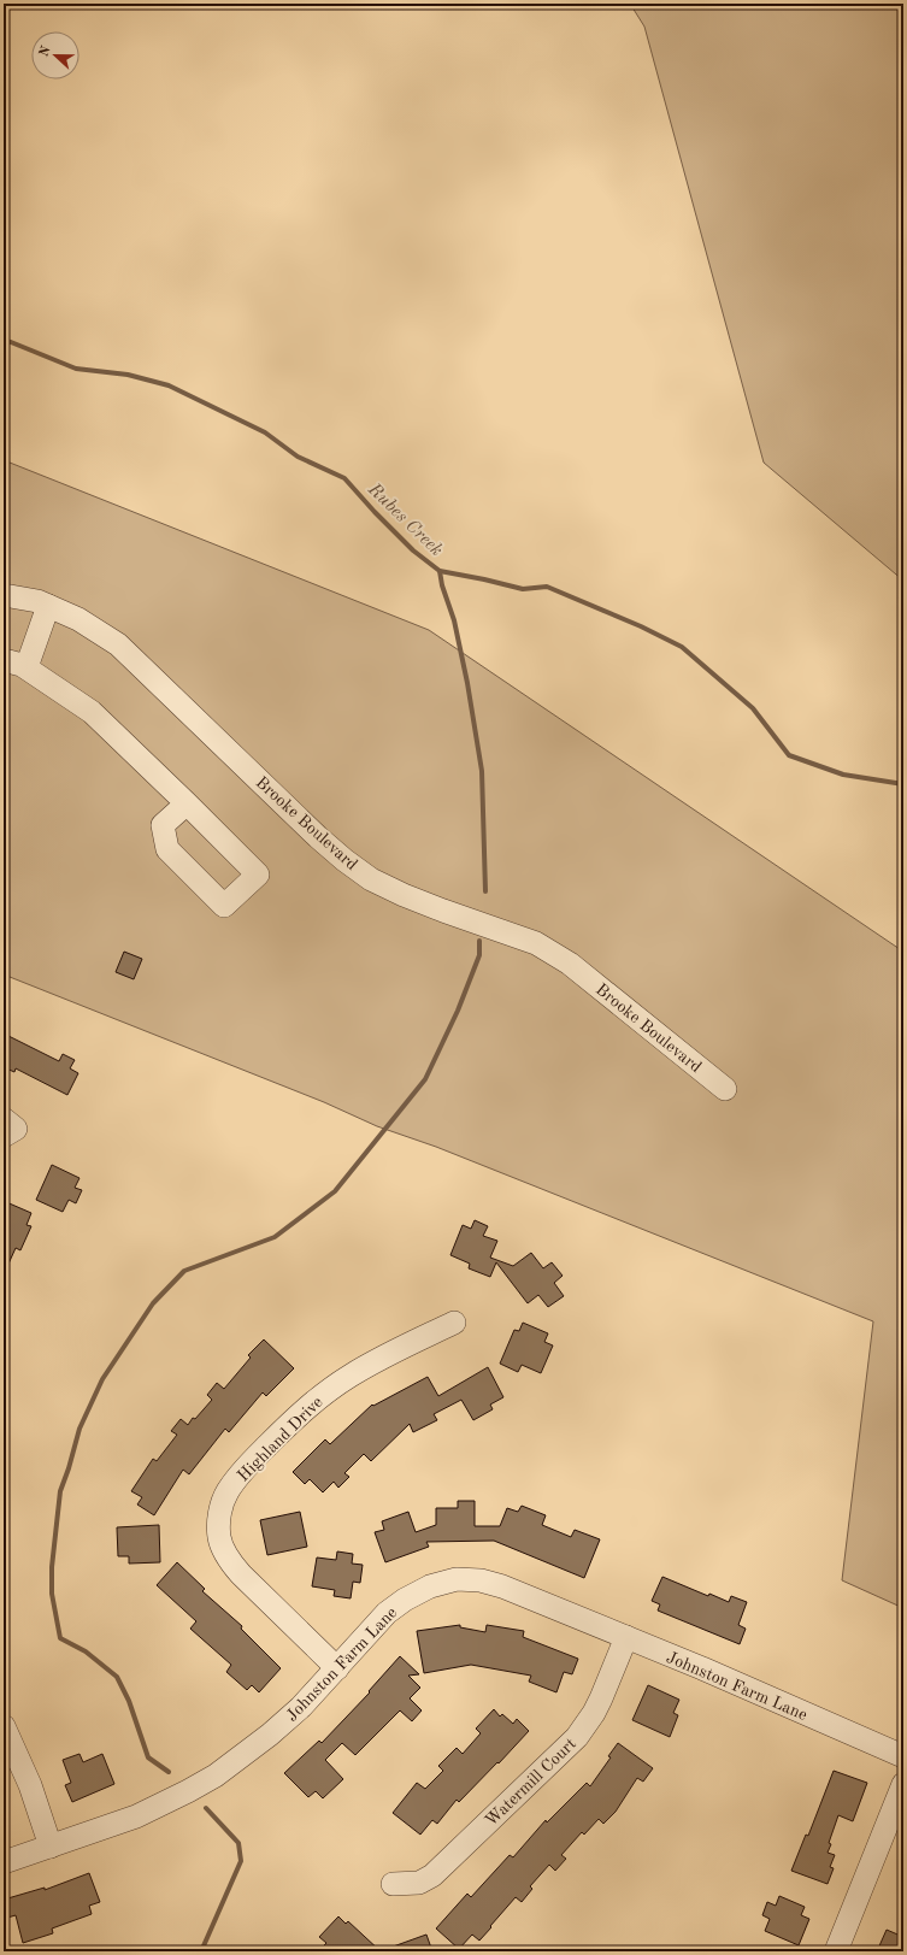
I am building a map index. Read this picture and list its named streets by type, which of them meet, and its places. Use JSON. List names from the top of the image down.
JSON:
{
  "streets": {
    "street": [
      "Brooke Boulevard",
      "Highland Drive",
      "Johnston Farm Lane",
      "Watermill Court"
    ]
  },
  "crossings": [
    ["Highland Drive", "Johnston Farm Lane"],
    ["Johnston Farm Lane", "Watermill Court"]
  ],
  "water": ["Rubes Creek"],
  "north": "left"
}
